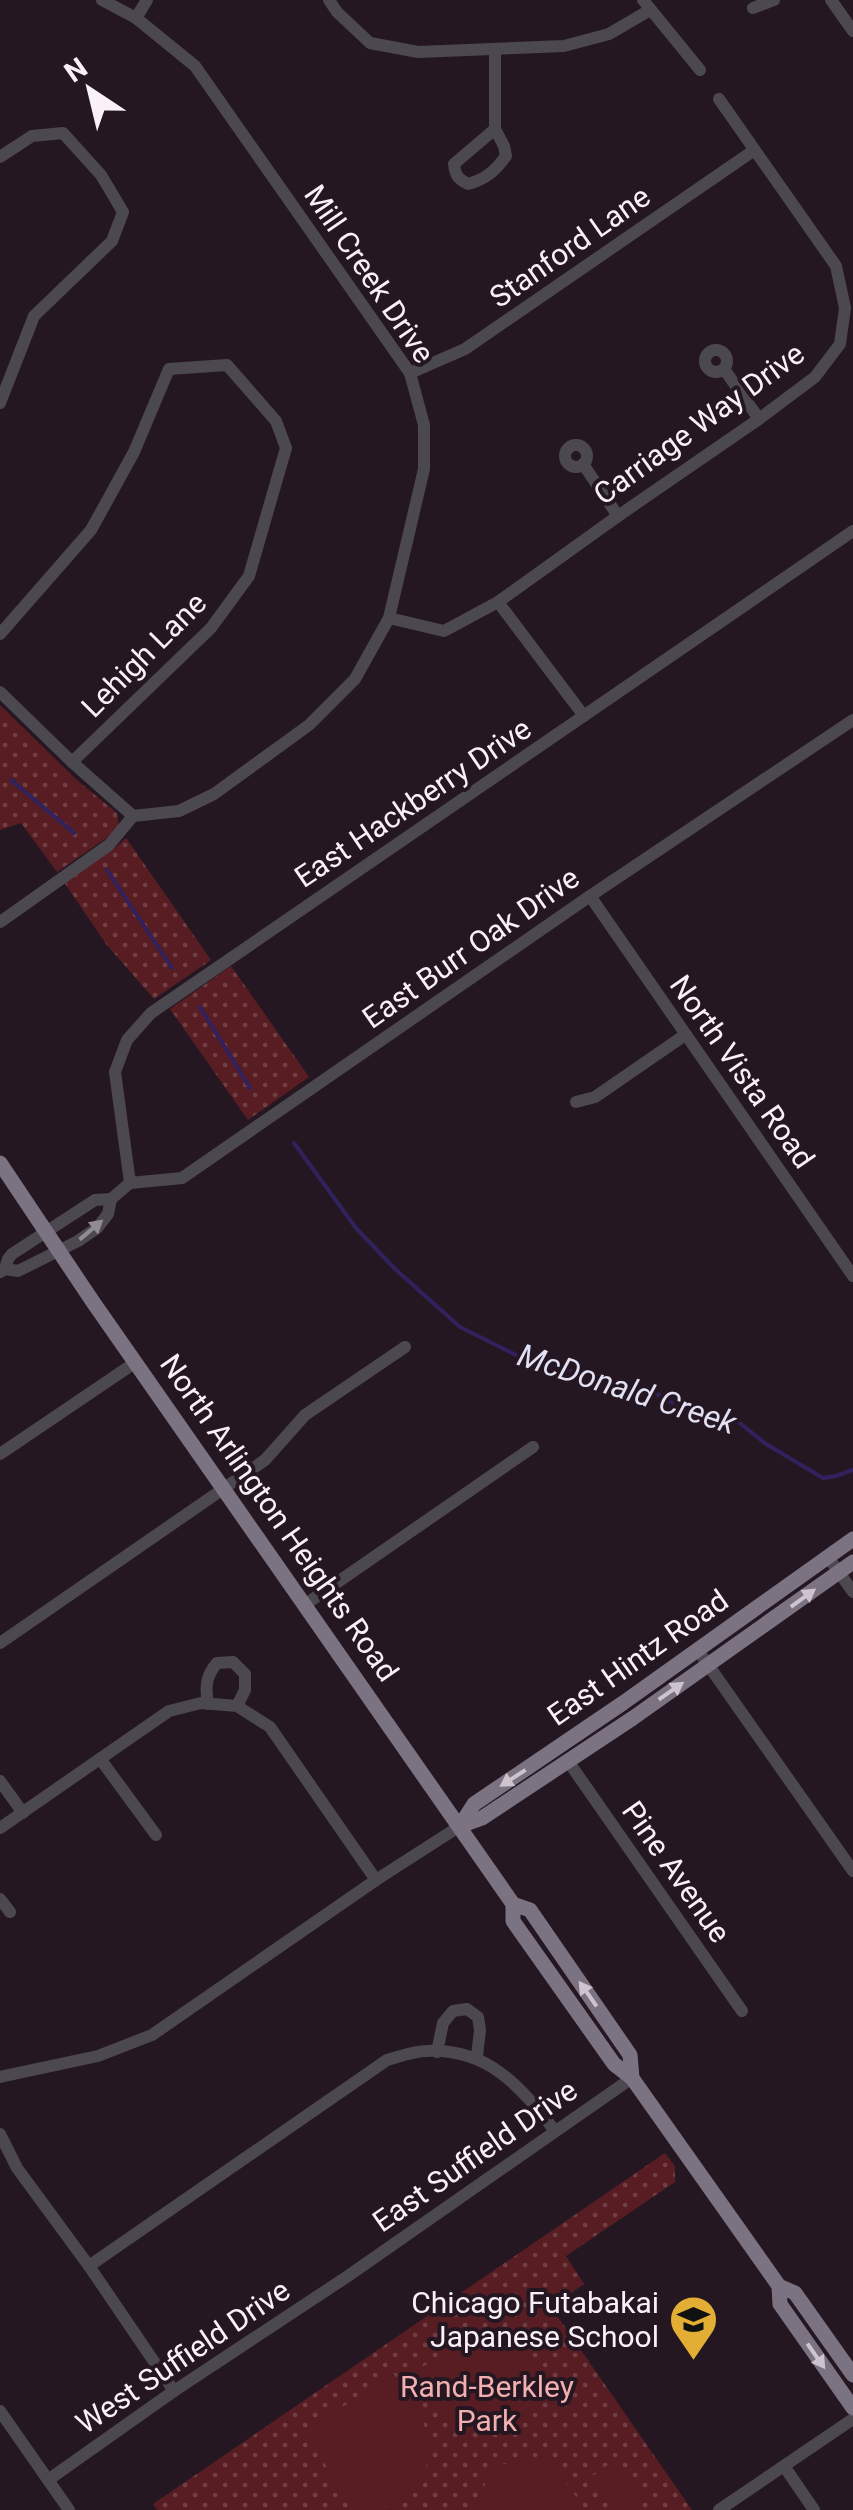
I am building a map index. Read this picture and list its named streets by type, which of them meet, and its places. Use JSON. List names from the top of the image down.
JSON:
{
  "streets": {
    "main road": ["North Arlington Heights Road", "East Hintz Road"],
    "street": [
      "Stanford Lane",
      "Mill Creek Drive",
      "Carriage Way Drive",
      "Lehigh Lane",
      "East Hackberry Drive",
      "East Burr Oak Drive",
      "North Vista Road",
      "Pine Avenue",
      "East Suffield Drive",
      "West Suffield Drive"
    ]
  },
  "crossings": [
    ["Stanford Lane", "Mill Creek Drive"],
    ["Stanford Lane", "Carriage Way Drive"],
    ["Mill Creek Drive", "Carriage Way Drive"],
    ["East Hackberry Drive", "East Burr Oak Drive"],
    ["East Burr Oak Drive", "North Vista Road"],
    ["North Arlington Heights Road", "East Hintz Road"],
    ["North Arlington Heights Road", "East Suffield Drive"],
    ["East Hintz Road", "Pine Avenue"],
    ["East Suffield Drive", "West Suffield Drive"]
  ],
  "water": ["McDonald Creek"],
  "parks": ["Rand-Berkley Park"],
  "places": {
    "school or university": ["Chicago Futabakai Japanese School"]
  },
  "north": "top left"
}
